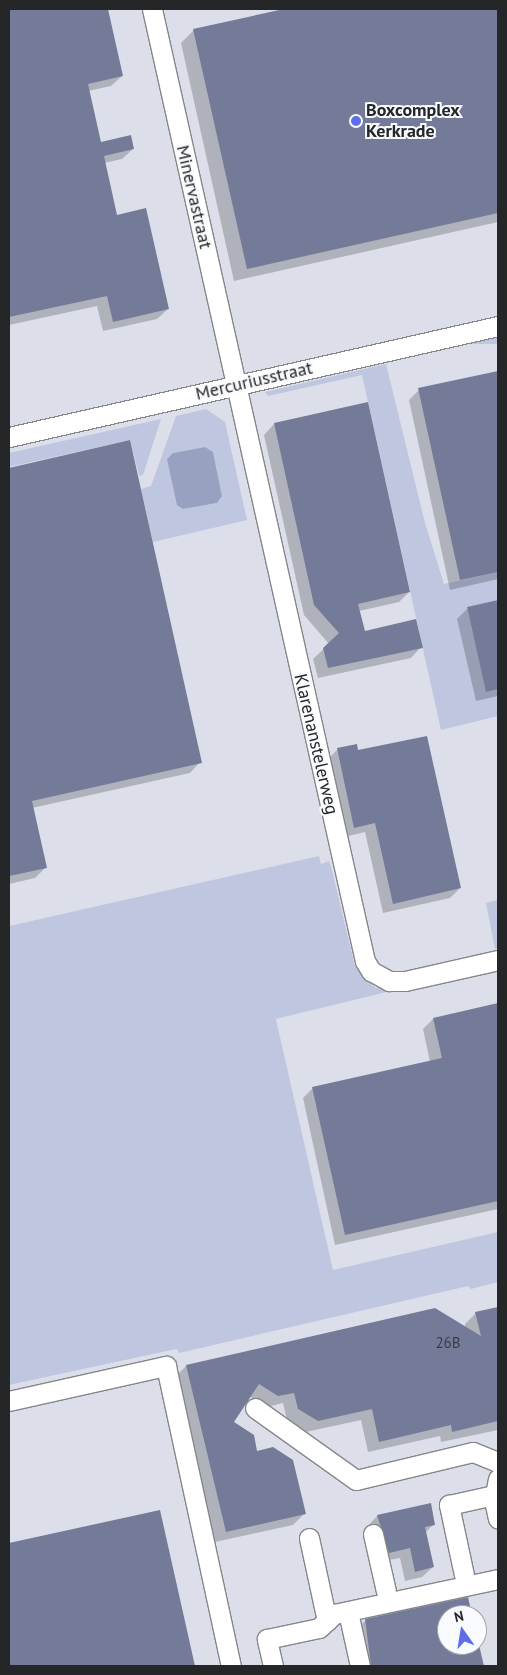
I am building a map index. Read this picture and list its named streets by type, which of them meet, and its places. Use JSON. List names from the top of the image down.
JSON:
{
  "streets": {
    "street": ["Minervastraat", "Mercuriusstraat", "Klarenanstelerweg"]
  },
  "crossings": [
    ["Minervastraat", "Mercuriusstraat"],
    ["Minervastraat", "Klarenanstelerweg"],
    ["Mercuriusstraat", "Klarenanstelerweg"]
  ],
  "places": ["Boxcomplex Kerkrade"],
  "house_numbers": ["26B"],
  "north": "top"
}
